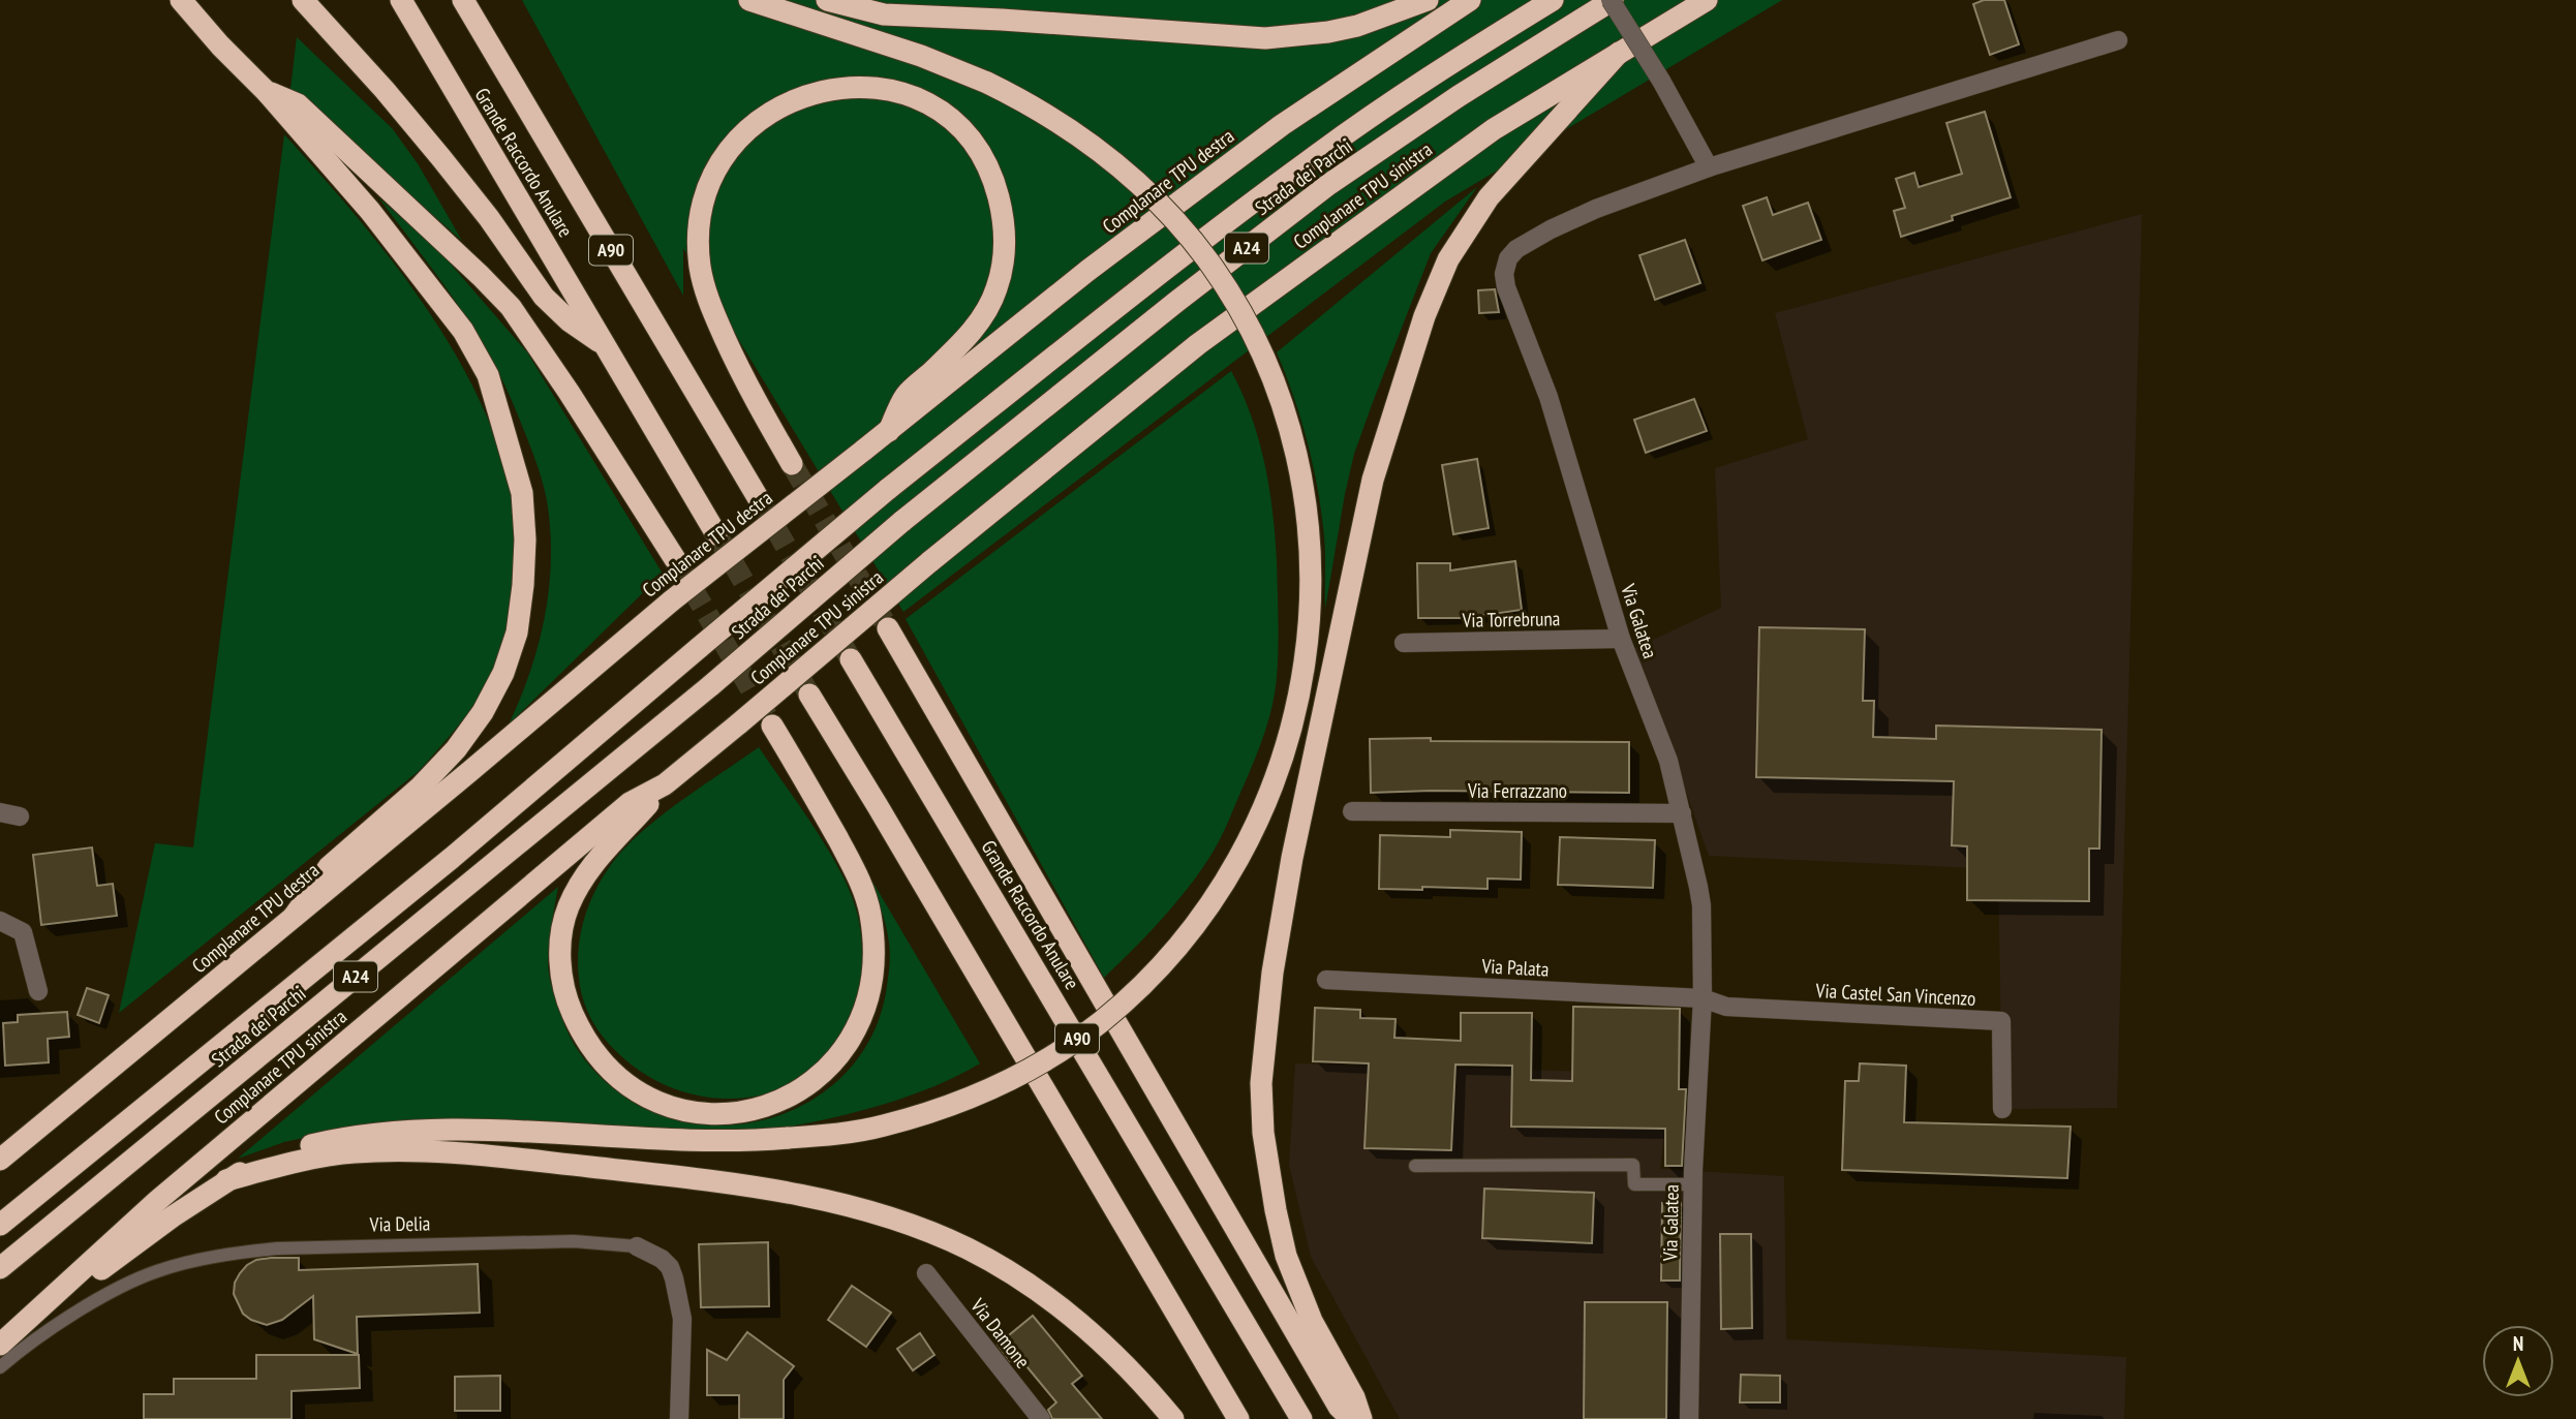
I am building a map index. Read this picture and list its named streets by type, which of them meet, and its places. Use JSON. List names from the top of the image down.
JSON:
{
  "streets": {
    "highway": [
      "Grande Raccordo Anulare",
      "Strada dei Parchi",
      "Complanare TPU destra",
      "Complanare TPU sinistra",
      "A24",
      "A90"
    ],
    "street": [
      "Via Torrebruna",
      "Via Galatea",
      "Via Ferrazzano",
      "Via Palata",
      "Via Castel San Vincenzo",
      "Via Delia",
      "Via Damone"
    ]
  },
  "crossings": [
    ["Via Torrebruna", "Via Galatea"],
    ["Via Galatea", "Via Ferrazzano"],
    ["Via Galatea", "Via Palata"],
    ["Via Galatea", "Via Castel San Vincenzo"],
    ["Via Palata", "Via Castel San Vincenzo"]
  ],
  "north": "top"
}
